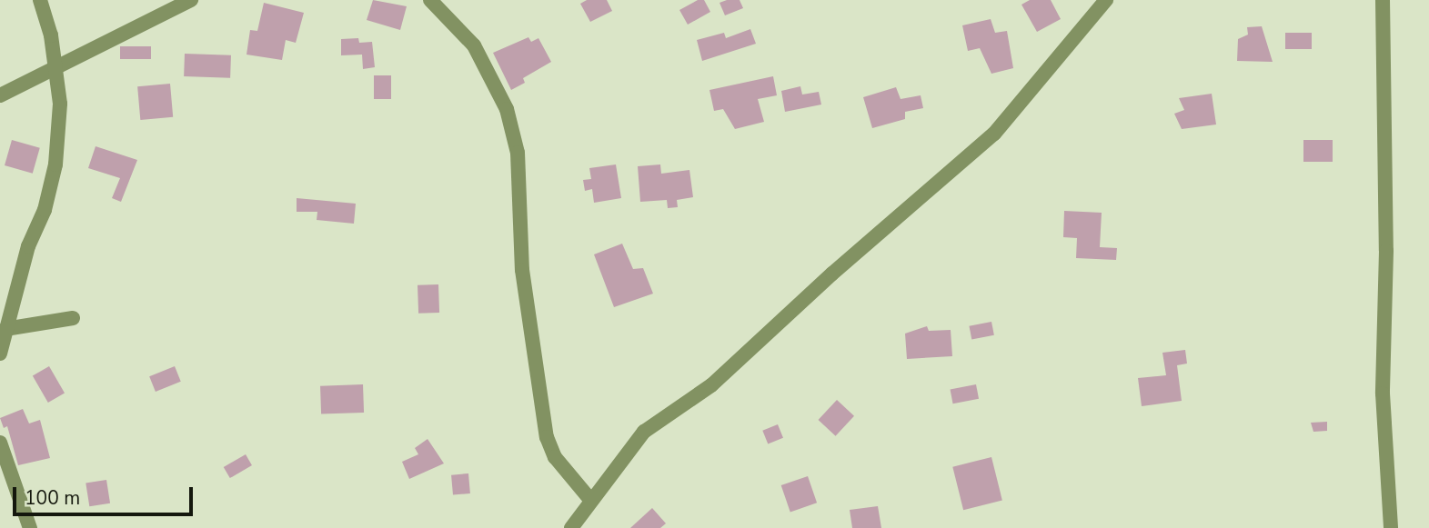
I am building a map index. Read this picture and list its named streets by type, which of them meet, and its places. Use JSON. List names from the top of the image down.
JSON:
{
  "scale_bar": "100 m"
}
